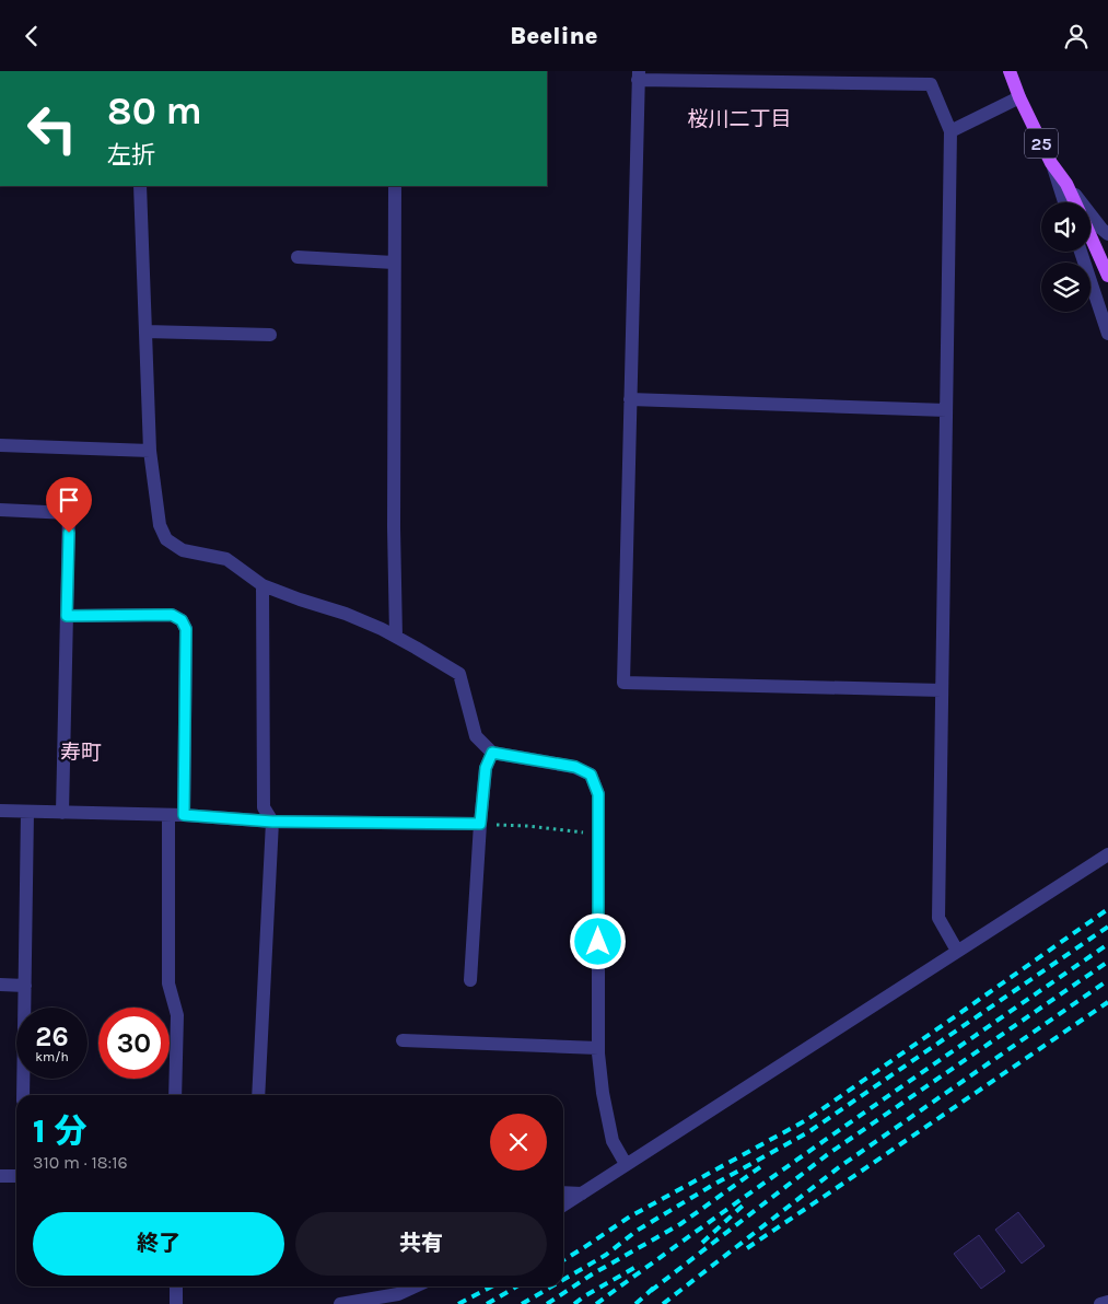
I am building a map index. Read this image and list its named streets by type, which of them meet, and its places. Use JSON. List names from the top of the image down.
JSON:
{
  "streets": {
    "main road": ["25"]
  },
  "districts": ["桜川二丁目", "寿町"],
  "page": {
    "header": "Beeline",
    "turn": ["80 m", "左折"],
    "speed": "26 km/h",
    "limit": "30",
    "heading": ["1 分", "310 m · 18:16"],
    "buttons": ["終了", "共有"]
  }
}
